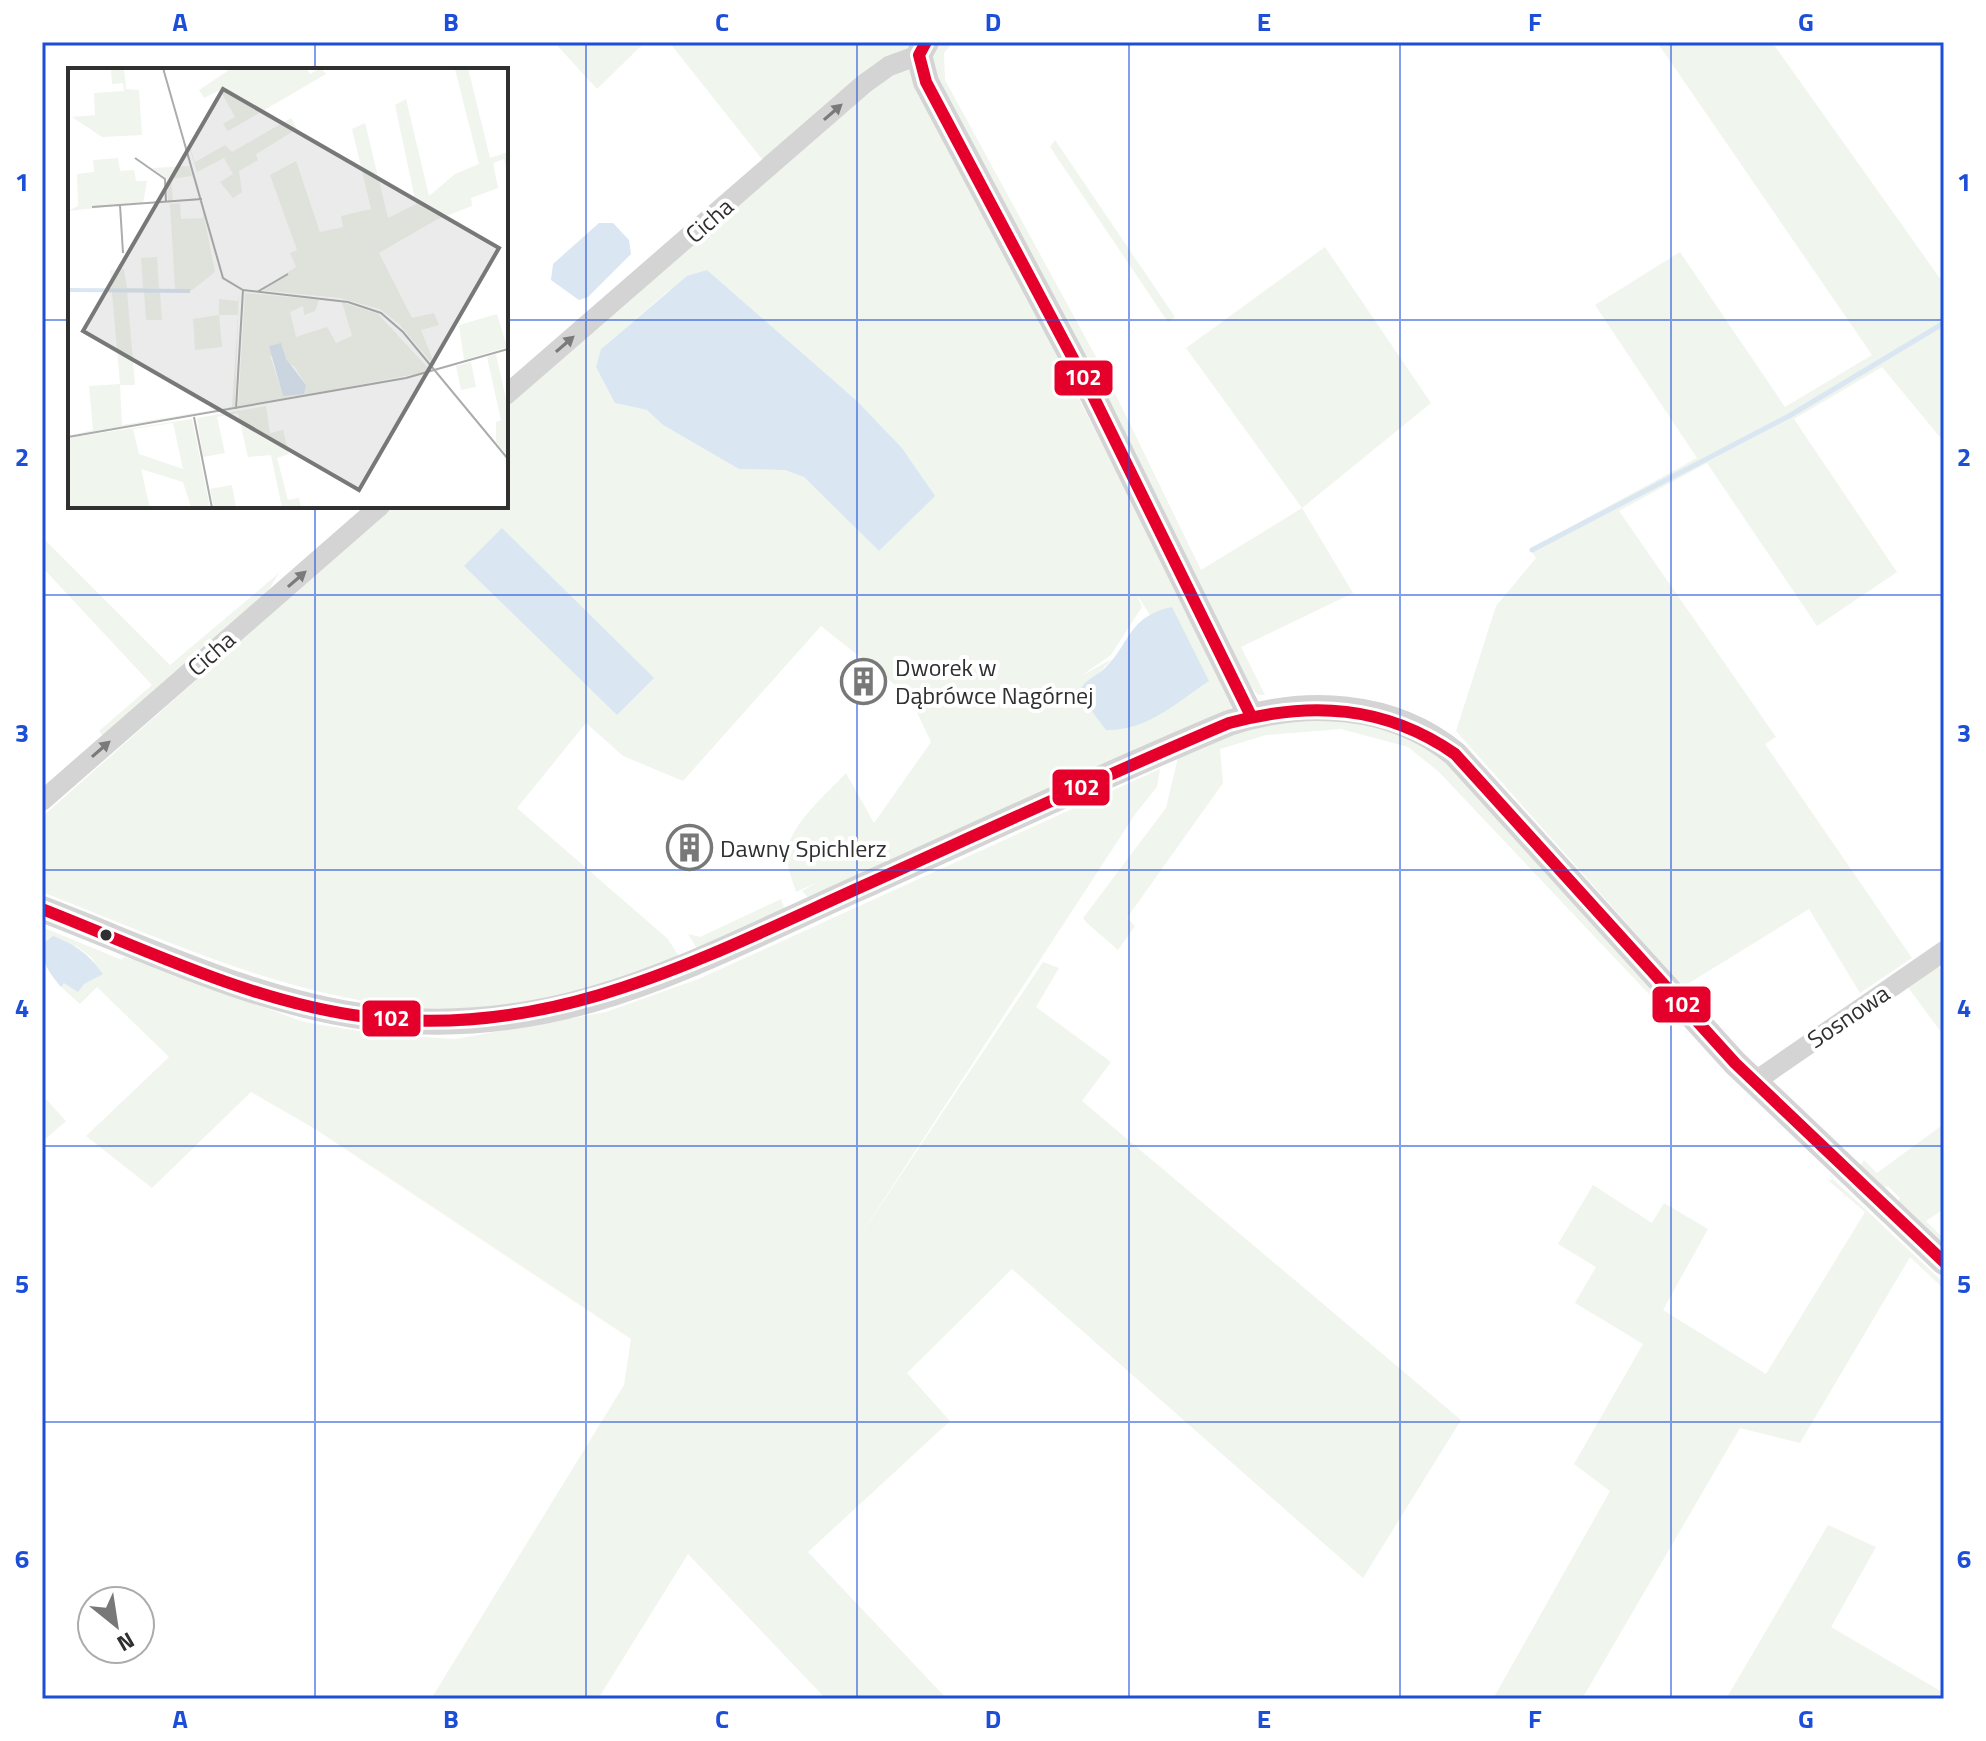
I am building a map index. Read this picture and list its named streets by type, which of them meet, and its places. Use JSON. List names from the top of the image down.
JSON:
{
  "streets": {
    "street": ["Cicha", "Sosnowa"]
  },
  "one_way": ["Cicha"],
  "places": {
    "building": ["Dworek w Dąbrówce Nagórnej", "Dawny Spichlerz"]
  },
  "lines": ["transit line 102"],
  "north": "bottom right",
  "grid": {
    "columns": [
      "A",
      "B",
      "C",
      "D",
      "E",
      "F",
      "G"
    ],
    "rows": [
      "1",
      "2",
      "3",
      "4",
      "5",
      "6"
    ]
  }
}
